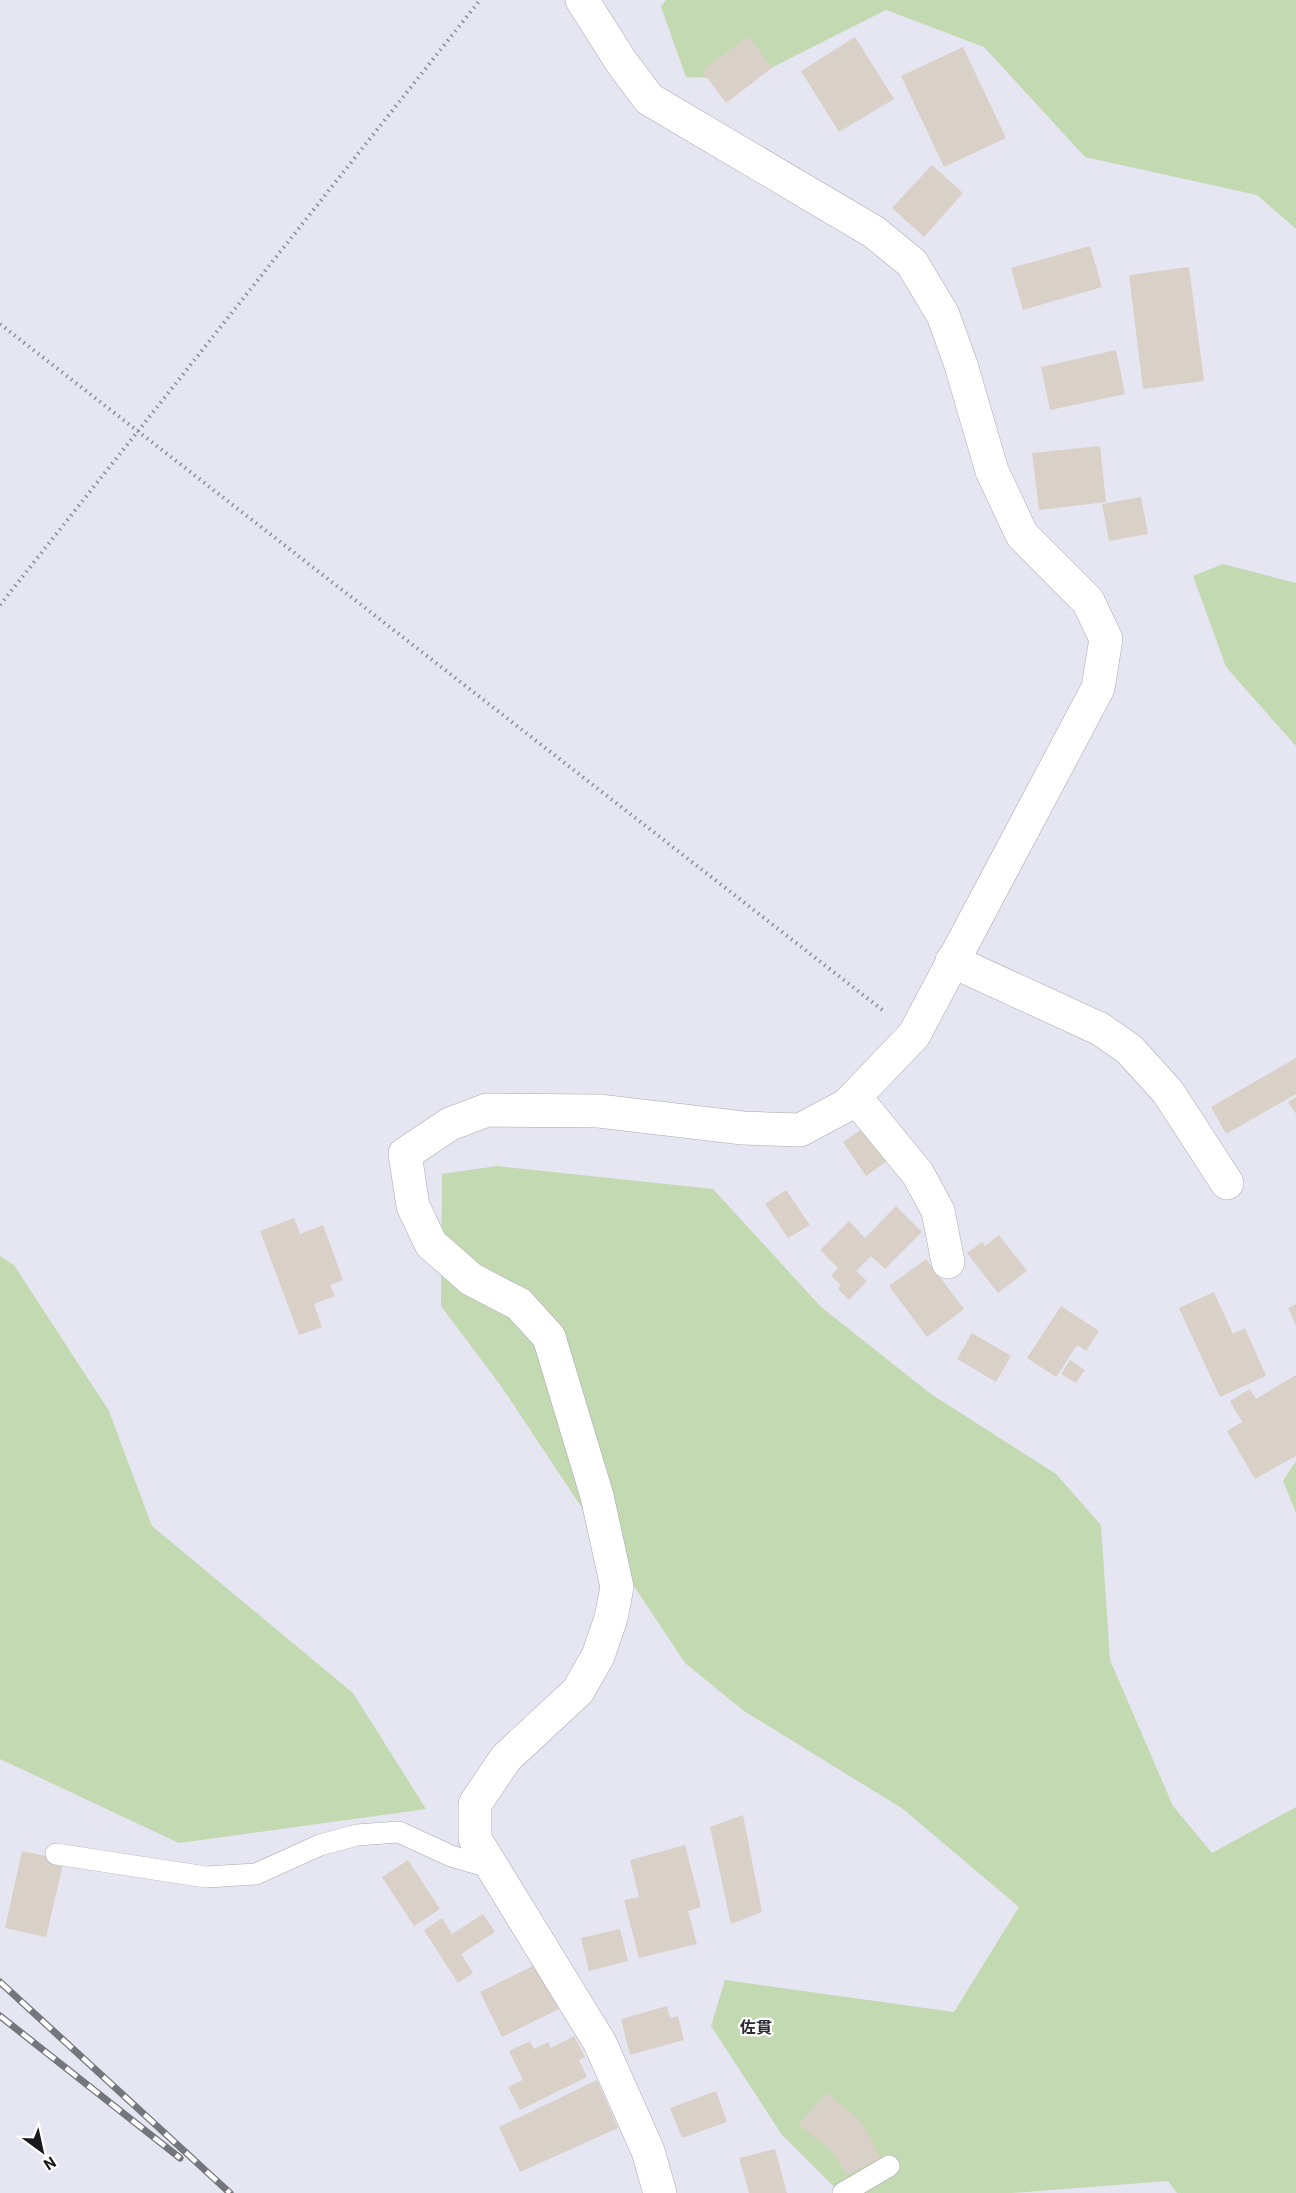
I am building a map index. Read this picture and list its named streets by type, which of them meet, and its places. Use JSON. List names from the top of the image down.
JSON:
{
  "districts": ["佐貫"],
  "north": "bottom right"
}
